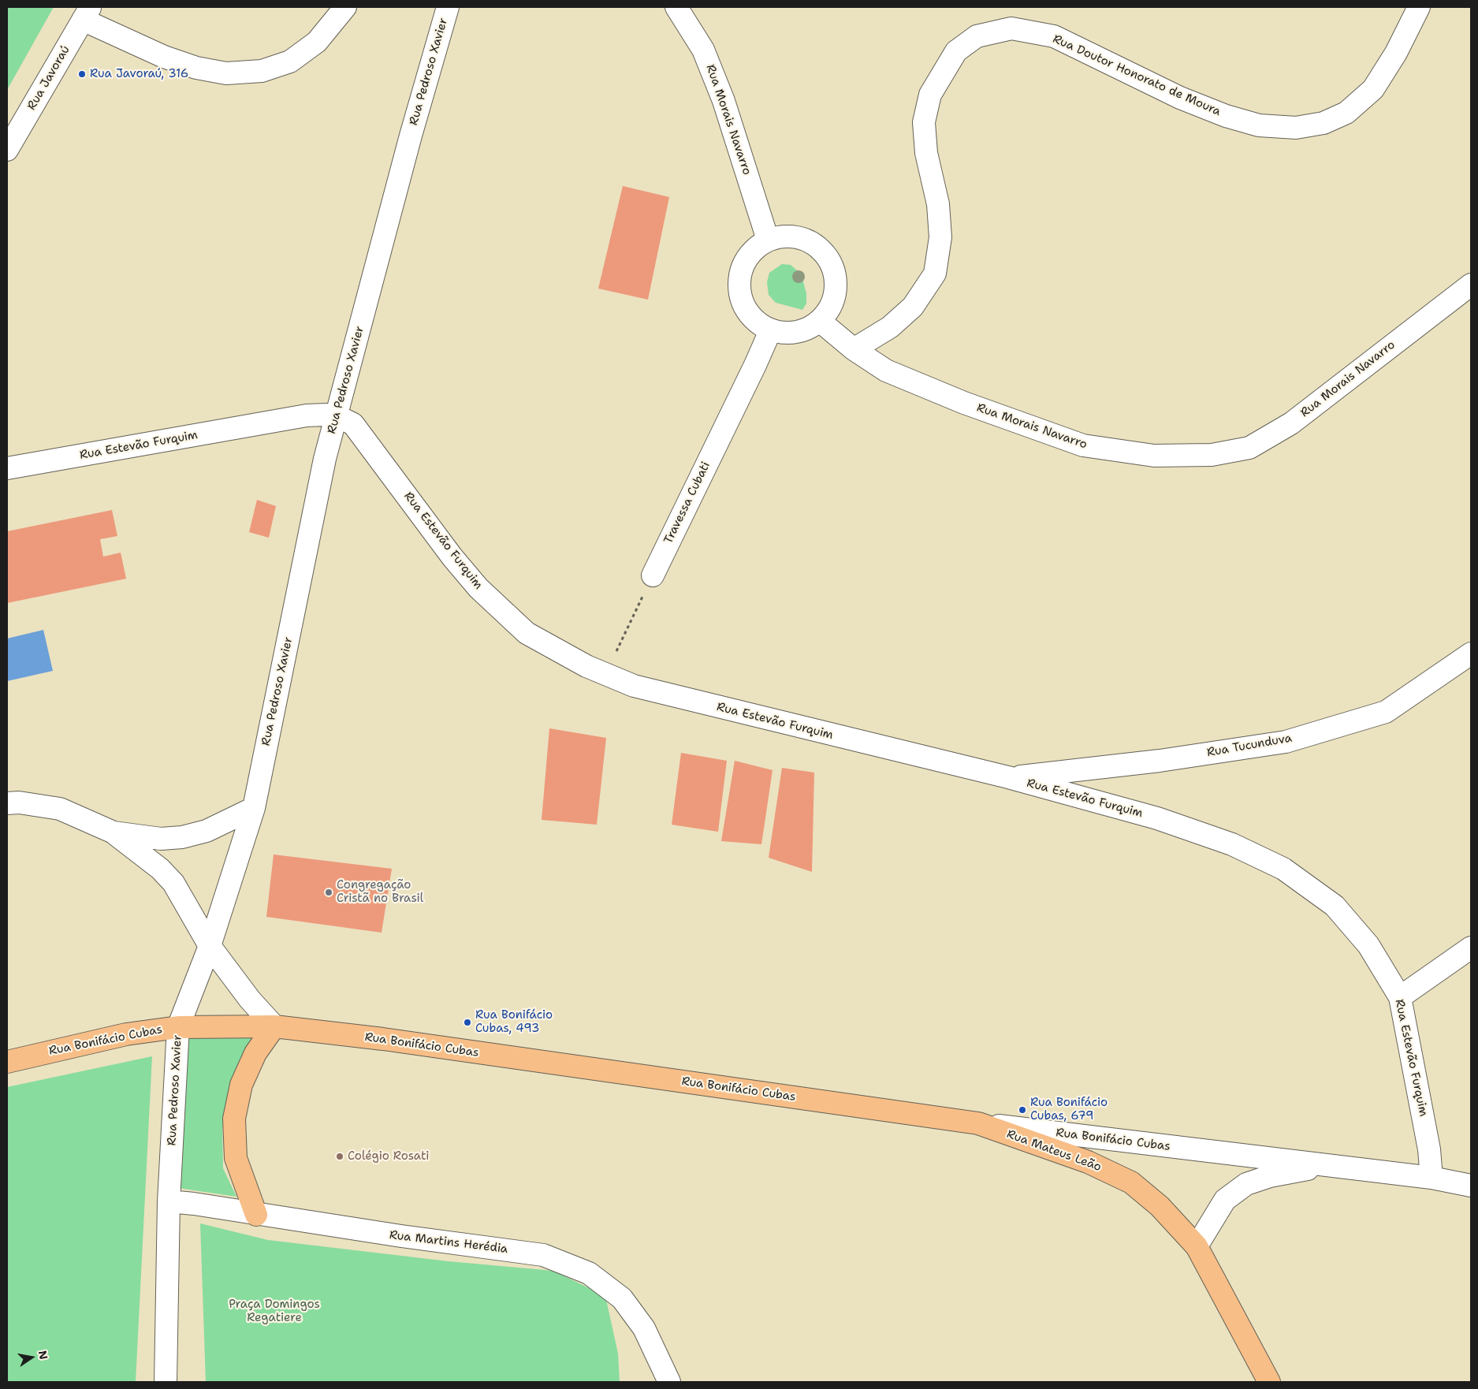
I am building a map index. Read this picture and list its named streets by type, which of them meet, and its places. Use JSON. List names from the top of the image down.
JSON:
{
  "streets": {
    "main road": ["Rua Bonifácio Cubas", "Rua Mateus Leão"],
    "street": [
      "Rua Pedroso Xavier",
      "Rua Doutor Honorato de Moura",
      "Rua Javoraú",
      "Rua Morais Navarro",
      "Rua Estevão Furquim",
      "Travessa Cubati",
      "Rua Tucunduva",
      "Rua Martins Herédia"
    ]
  },
  "crossings": [
    ["Rua Pedroso Xavier", "Rua Estevão Furquim"],
    ["Rua Pedroso Xavier", "Rua Bonifácio Cubas"],
    ["Rua Pedroso Xavier", "Rua Martins Herédia"],
    ["Rua Doutor Honorato de Moura", "Rua Morais Navarro"],
    ["Rua Morais Navarro", "Travessa Cubati"],
    ["Rua Estevão Furquim", "Rua Tucunduva"],
    ["Rua Estevão Furquim", "Rua Bonifácio Cubas"],
    ["Rua Bonifácio Cubas", "Rua Mateus Leão"]
  ],
  "parks": ["Praça Domingos Regatiere"],
  "places": [
    "Rua Javoraú, 316",
    "Congregação Cristã no Brasil",
    "Rua Bonifácio Cubas, 493",
    "Rua Bonifácio Cubas, 679",
    "Colégio Rosati"
  ],
  "north": "right"
}
